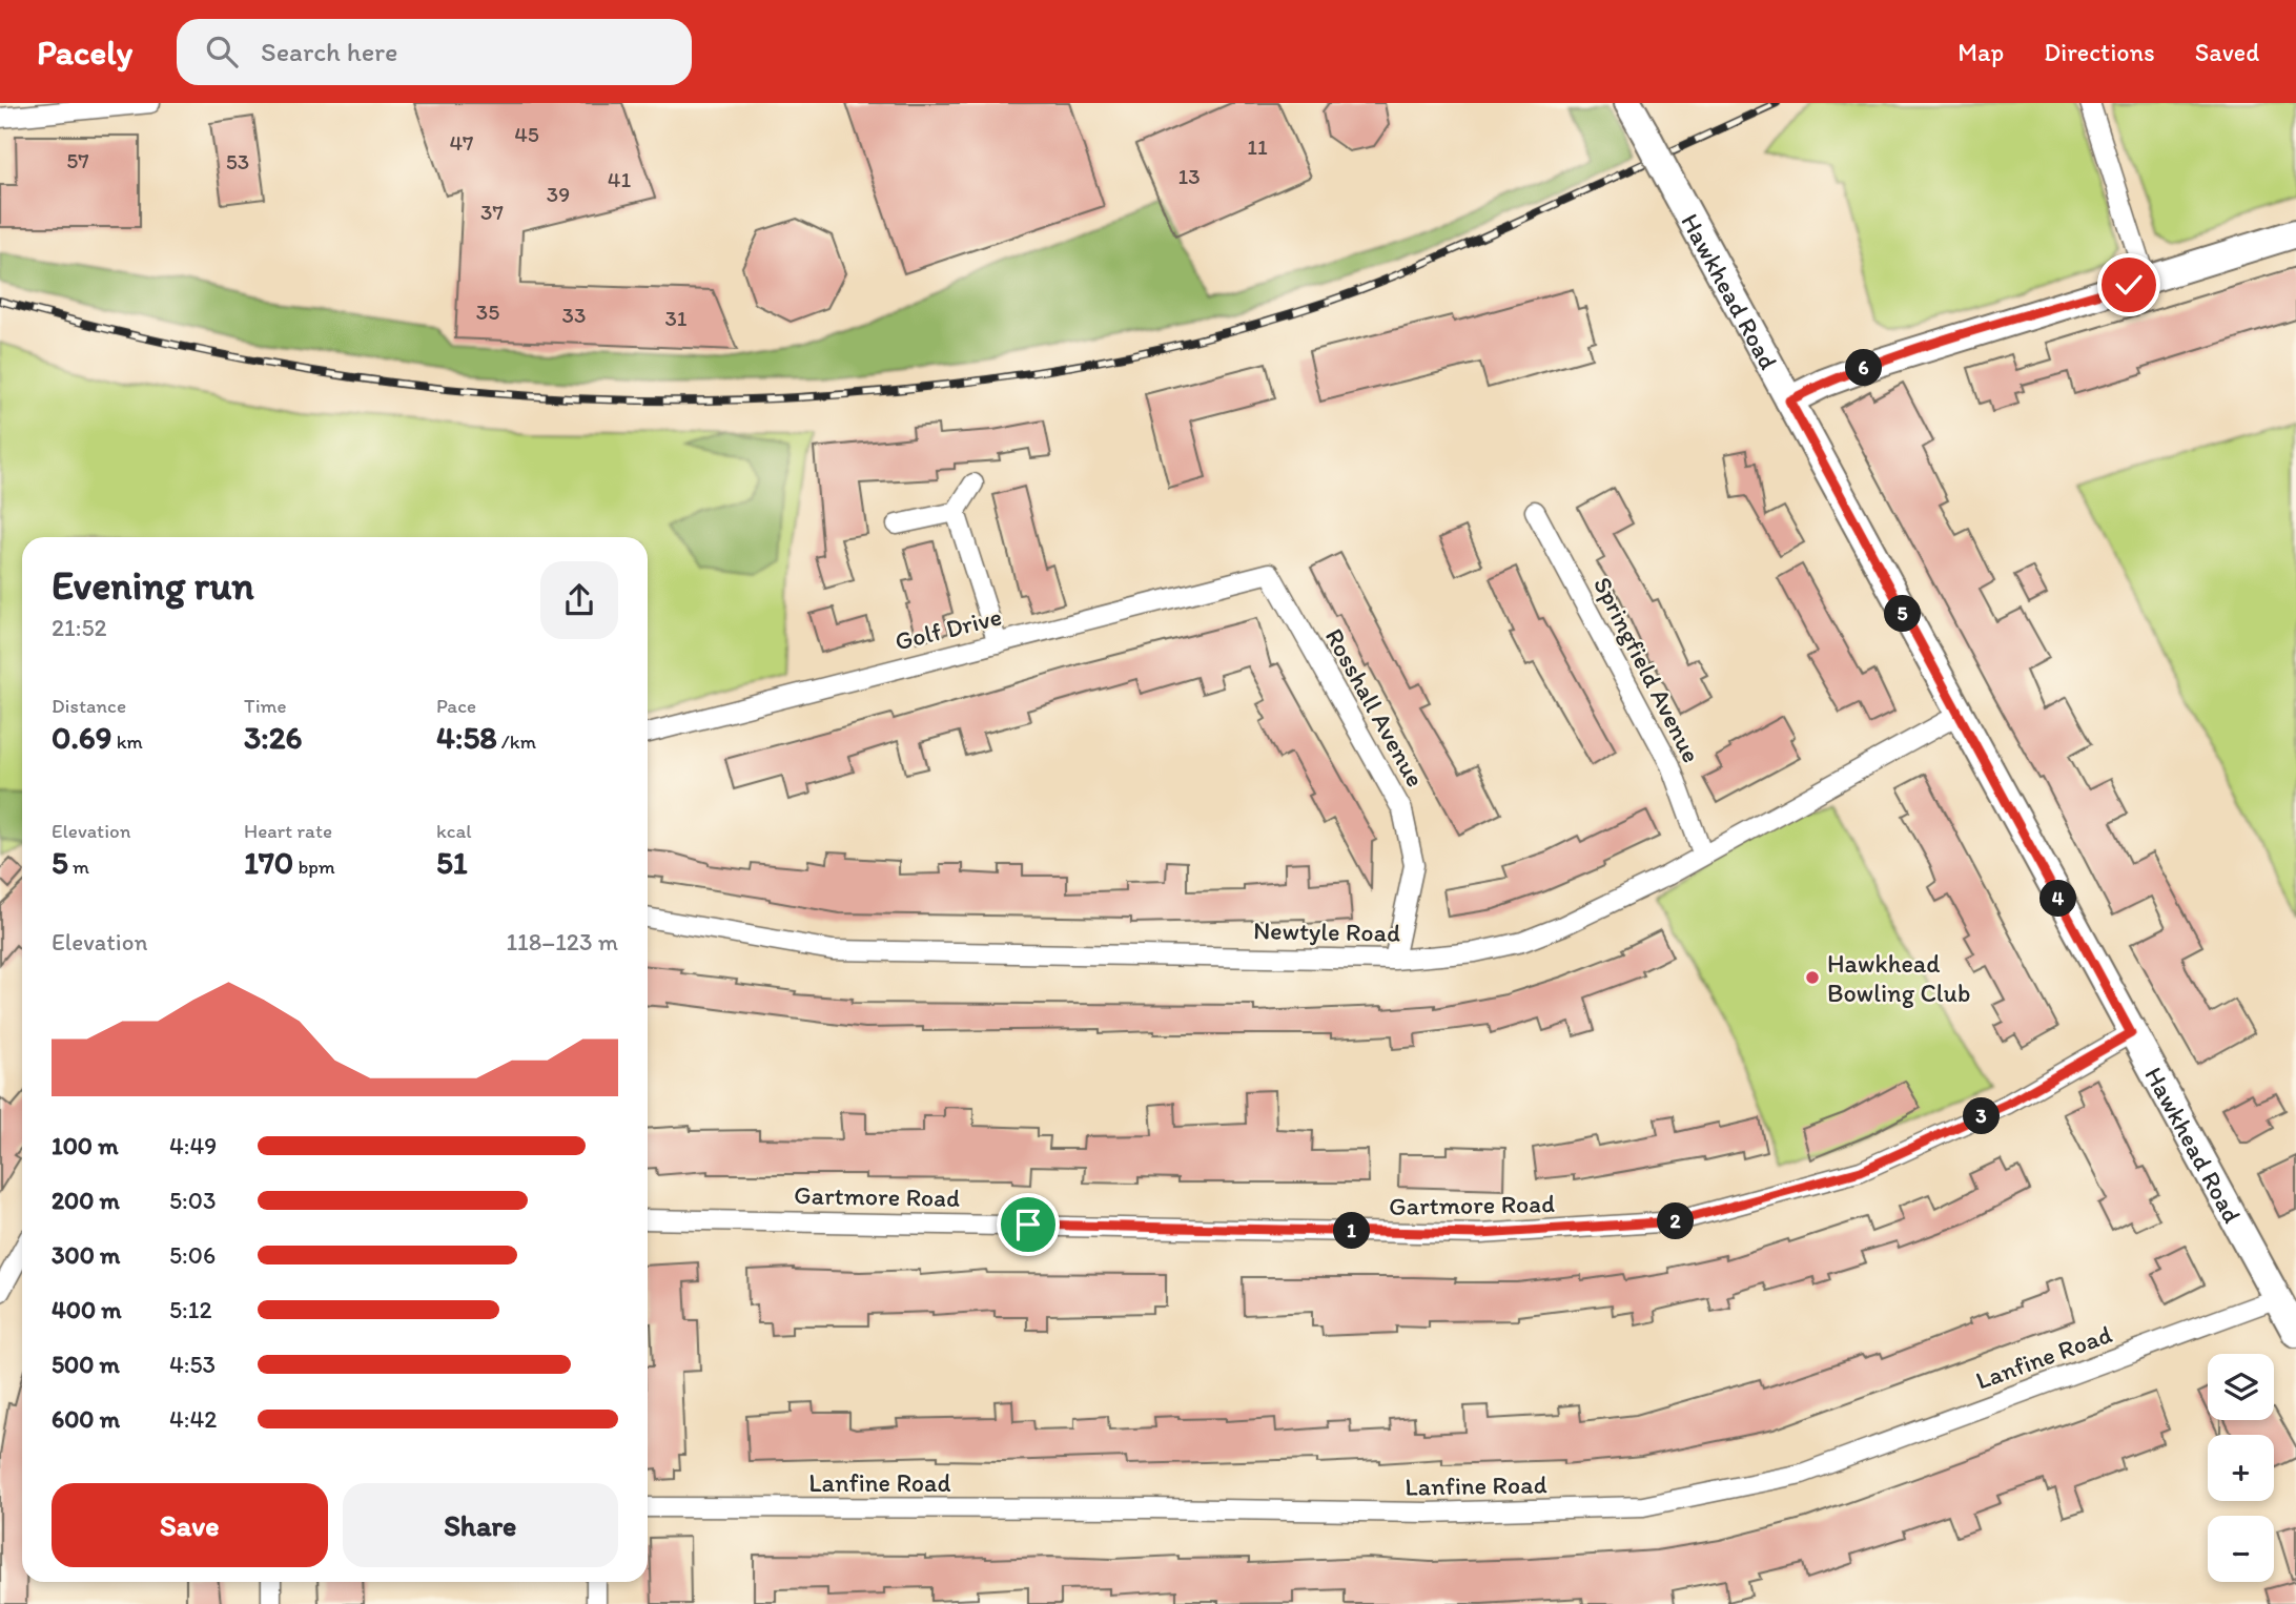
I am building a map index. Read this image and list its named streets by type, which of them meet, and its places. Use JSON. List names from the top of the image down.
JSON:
{
  "streets": {
    "street": [
      "Hawkhead Road",
      "Golf Drive",
      "Springfield Avenue",
      "Rosshall Avenue",
      "Newtyle Road",
      "Gartmore Road",
      "Lanfine Road"
    ]
  },
  "crossings": [
    ["Hawkhead Road", "Newtyle Road"],
    ["Hawkhead Road", "Gartmore Road"],
    ["Hawkhead Road", "Lanfine Road"],
    ["Golf Drive", "Rosshall Avenue"],
    ["Springfield Avenue", "Newtyle Road"],
    ["Rosshall Avenue", "Newtyle Road"]
  ],
  "places": ["Hawkhead Bowling Club"],
  "house_numbers": [
    "45",
    "47",
    "11",
    "57",
    "53",
    "13",
    "41",
    "39",
    "37",
    "35",
    "33",
    "31"
  ],
  "page": {
    "header": "Pacely",
    "search": "Search here",
    "nav": ["Map", "Directions", "Saved"],
    "pins": [
      "6",
      "5",
      "4",
      "3",
      "2",
      "1"
    ],
    "heading": ["Evening run", "21:52"],
    "stats": [
      ["Distance", "0.69 km"],
      ["Time", "3:26"],
      ["Pace", "4:58 /km"],
      ["Elevation", "5 m"],
      ["Heart rate", "170 bpm"],
      ["kcal", "51"]
    ],
    "chart": ["Elevation", "118–123 m"],
    "list": [
      {
        "name": "100 m",
        "note": "4:49"
      },
      {
        "name": "200 m",
        "note": "5:03"
      },
      {
        "name": "300 m",
        "note": "5:06"
      },
      {
        "name": "400 m",
        "note": "5:12"
      },
      {
        "name": "500 m",
        "note": "4:53"
      },
      {
        "name": "600 m",
        "note": "4:42"
      }
    ],
    "map_buttons": ["+", "−"],
    "buttons": ["Save", "Share"]
  }
}
